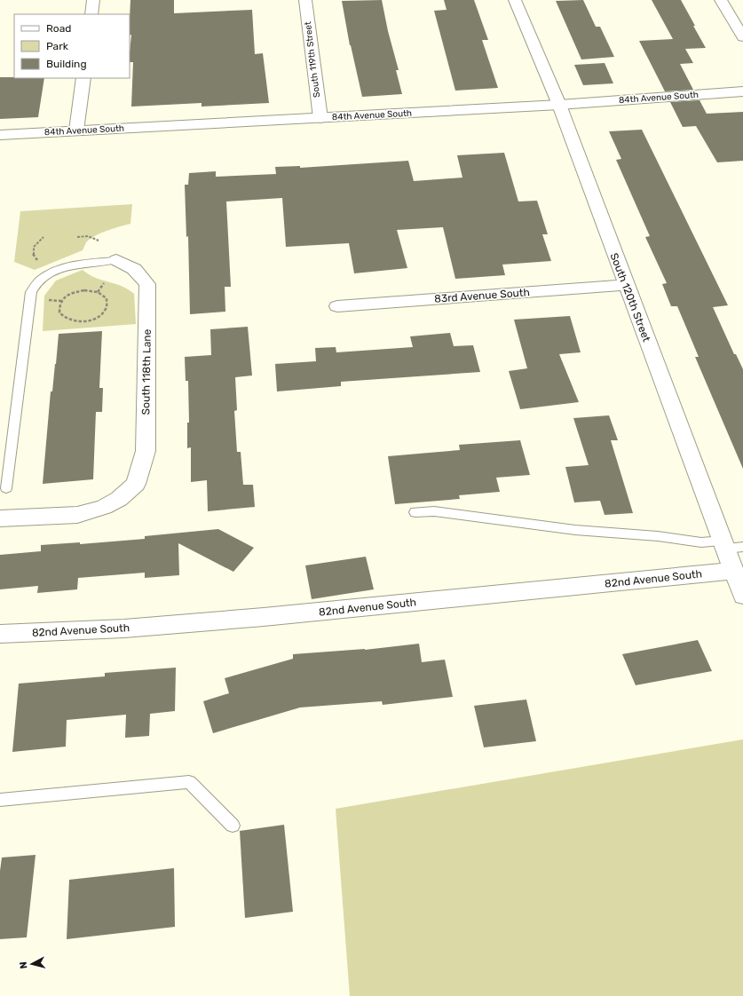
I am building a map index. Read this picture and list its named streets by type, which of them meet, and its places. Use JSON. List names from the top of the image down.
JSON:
{
  "streets": {
    "street": [
      "South 119th Street",
      "84th Avenue South",
      "83rd Avenue South",
      "South 120th Street",
      "South 118th Lane",
      "82nd Avenue South"
    ]
  },
  "crossings": [
    ["South 119th Street", "84th Avenue South"],
    ["84th Avenue South", "South 120th Street"],
    ["83rd Avenue South", "South 120th Street"],
    ["South 120th Street", "82nd Avenue South"]
  ],
  "legend": ["Road", "Park", "Building"],
  "north": "left"
}
